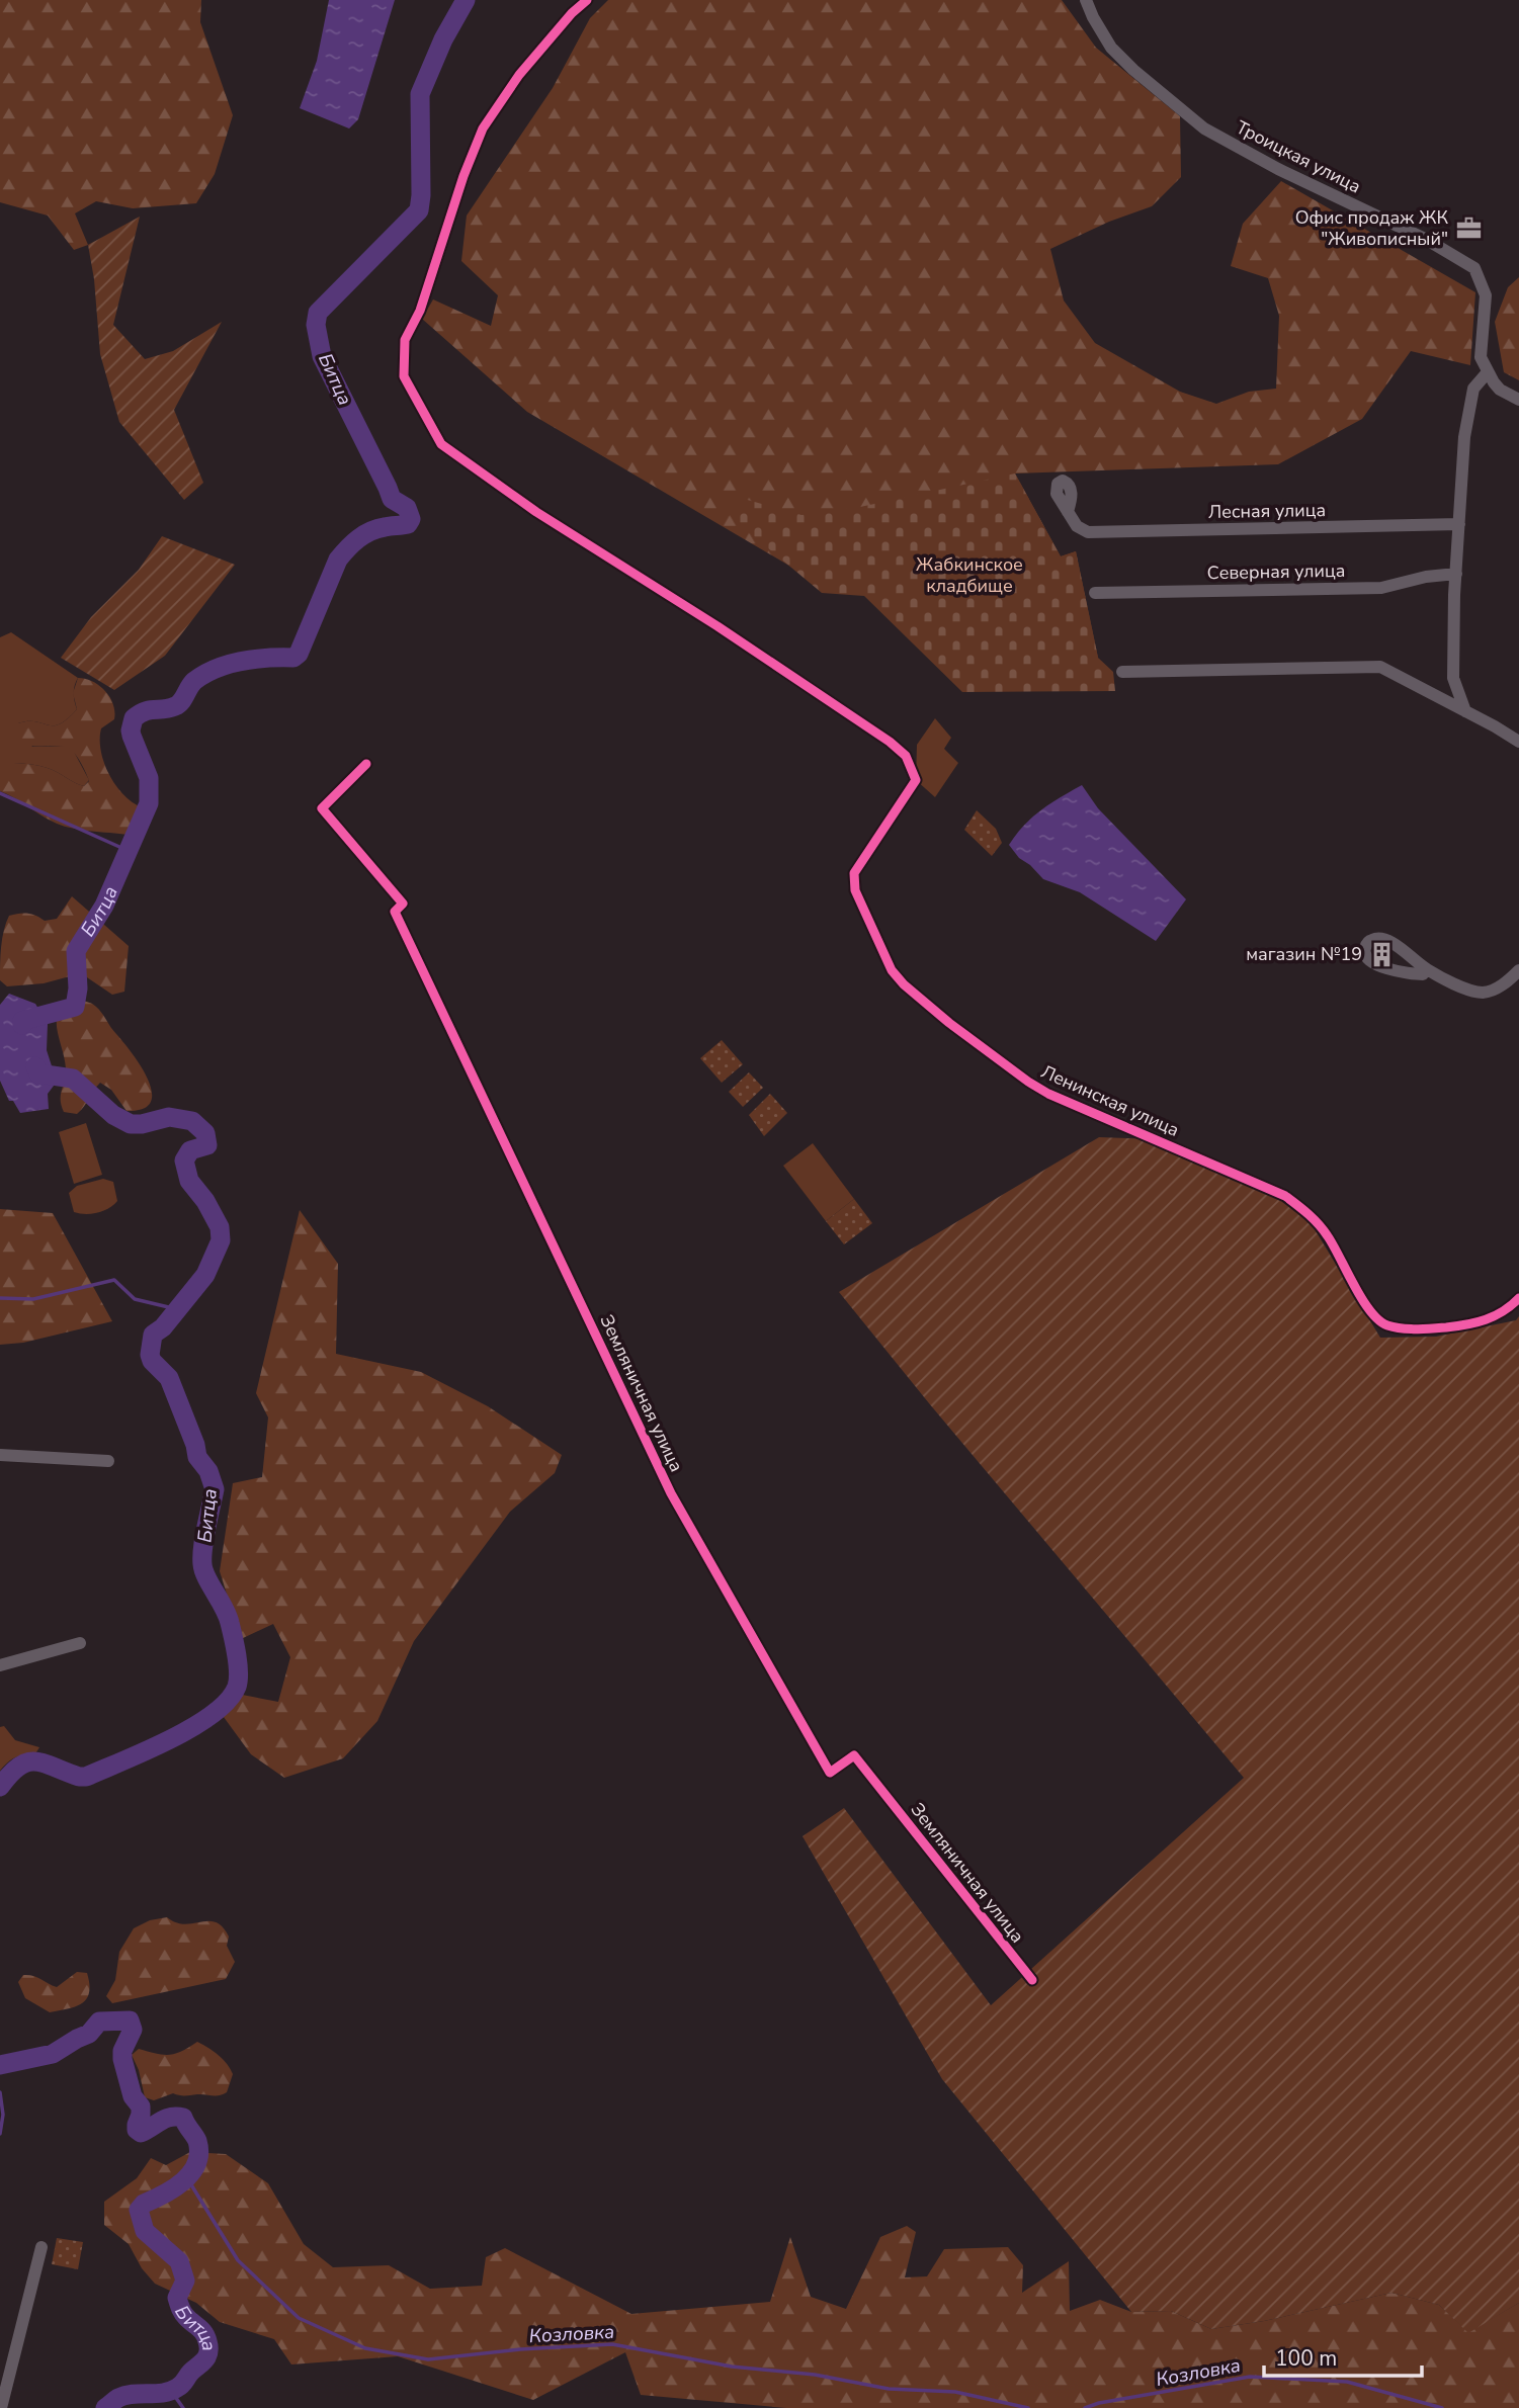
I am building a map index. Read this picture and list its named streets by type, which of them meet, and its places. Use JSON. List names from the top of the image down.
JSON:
{
  "streets": {
    "street": [
      "Троицкая улица",
      "Лесная улица",
      "Северная улица",
      "Ленинская улица",
      "Земляничная улица"
    ]
  },
  "water": ["Битца", "Козловка"],
  "parks": ["Жабкинское кладбище"],
  "places": {
    "office": ["Офис продаж ЖК \"Живописный\""],
    "building": ["магазин №19"]
  },
  "scale_bar": "100 m"
}
